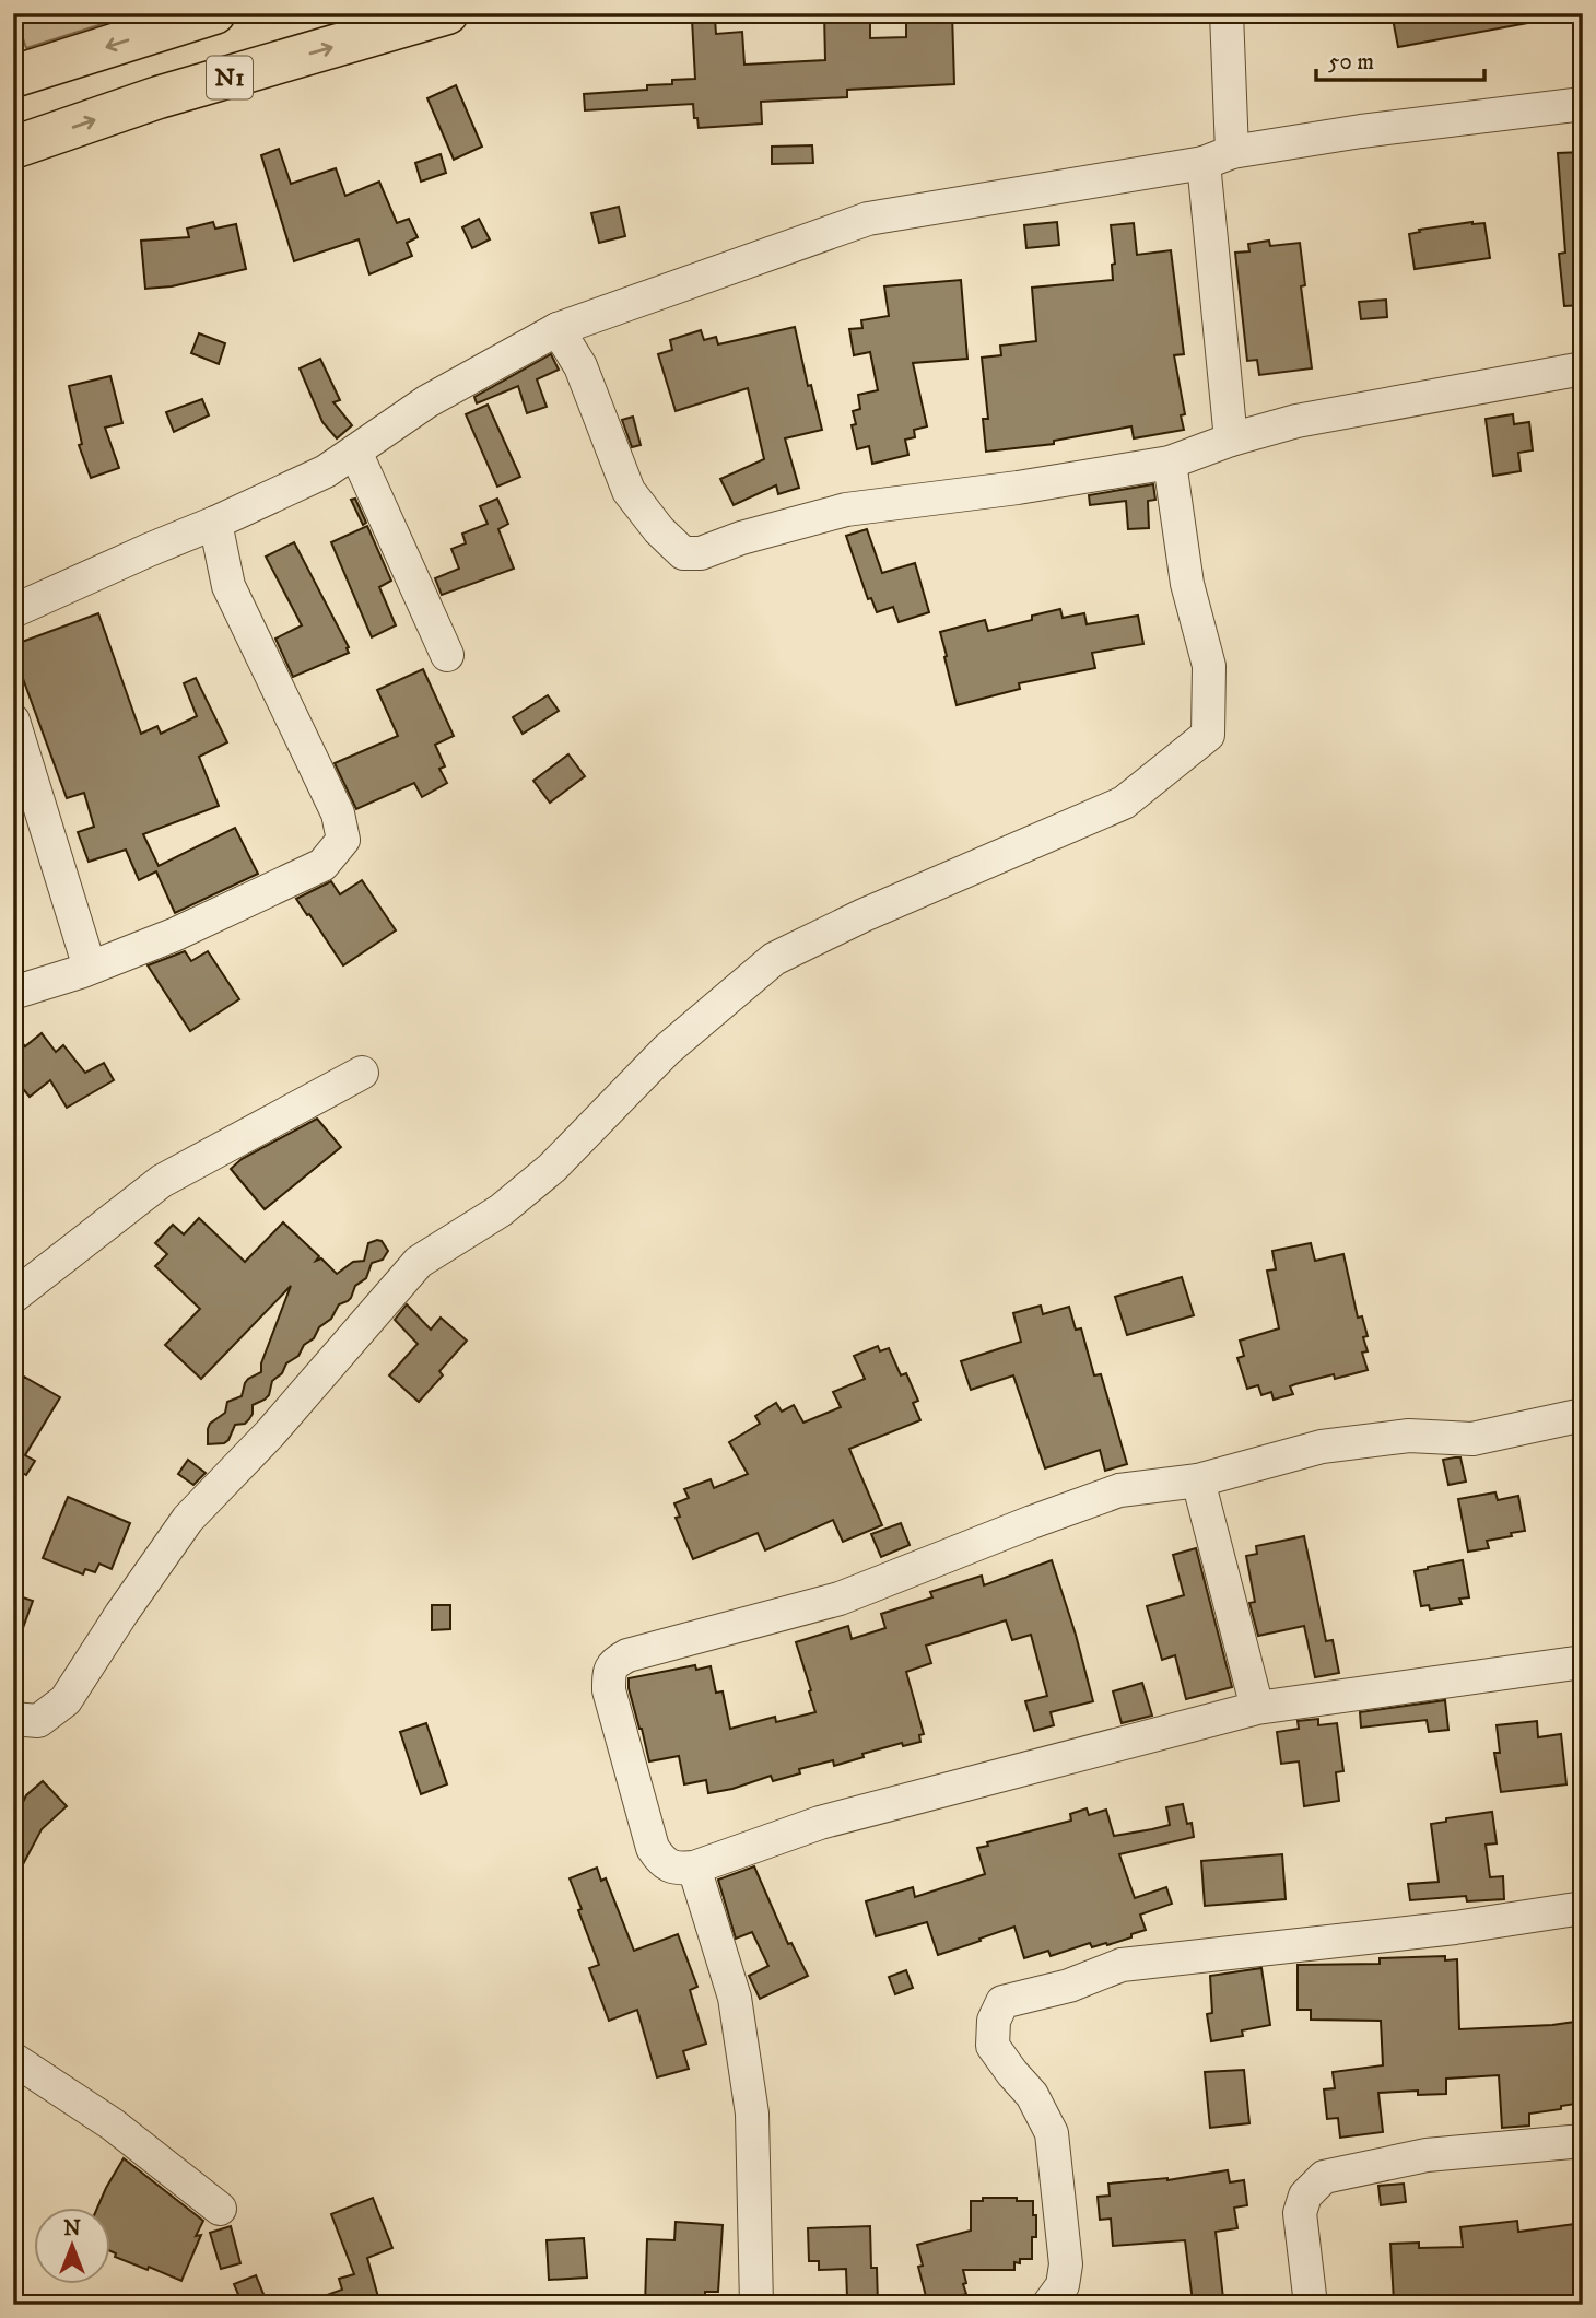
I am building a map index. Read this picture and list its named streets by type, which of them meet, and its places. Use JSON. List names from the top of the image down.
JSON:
{
  "streets": {
    "highway": ["N1"]
  },
  "scale_bar": "50 m",
  "north": "top"
}
